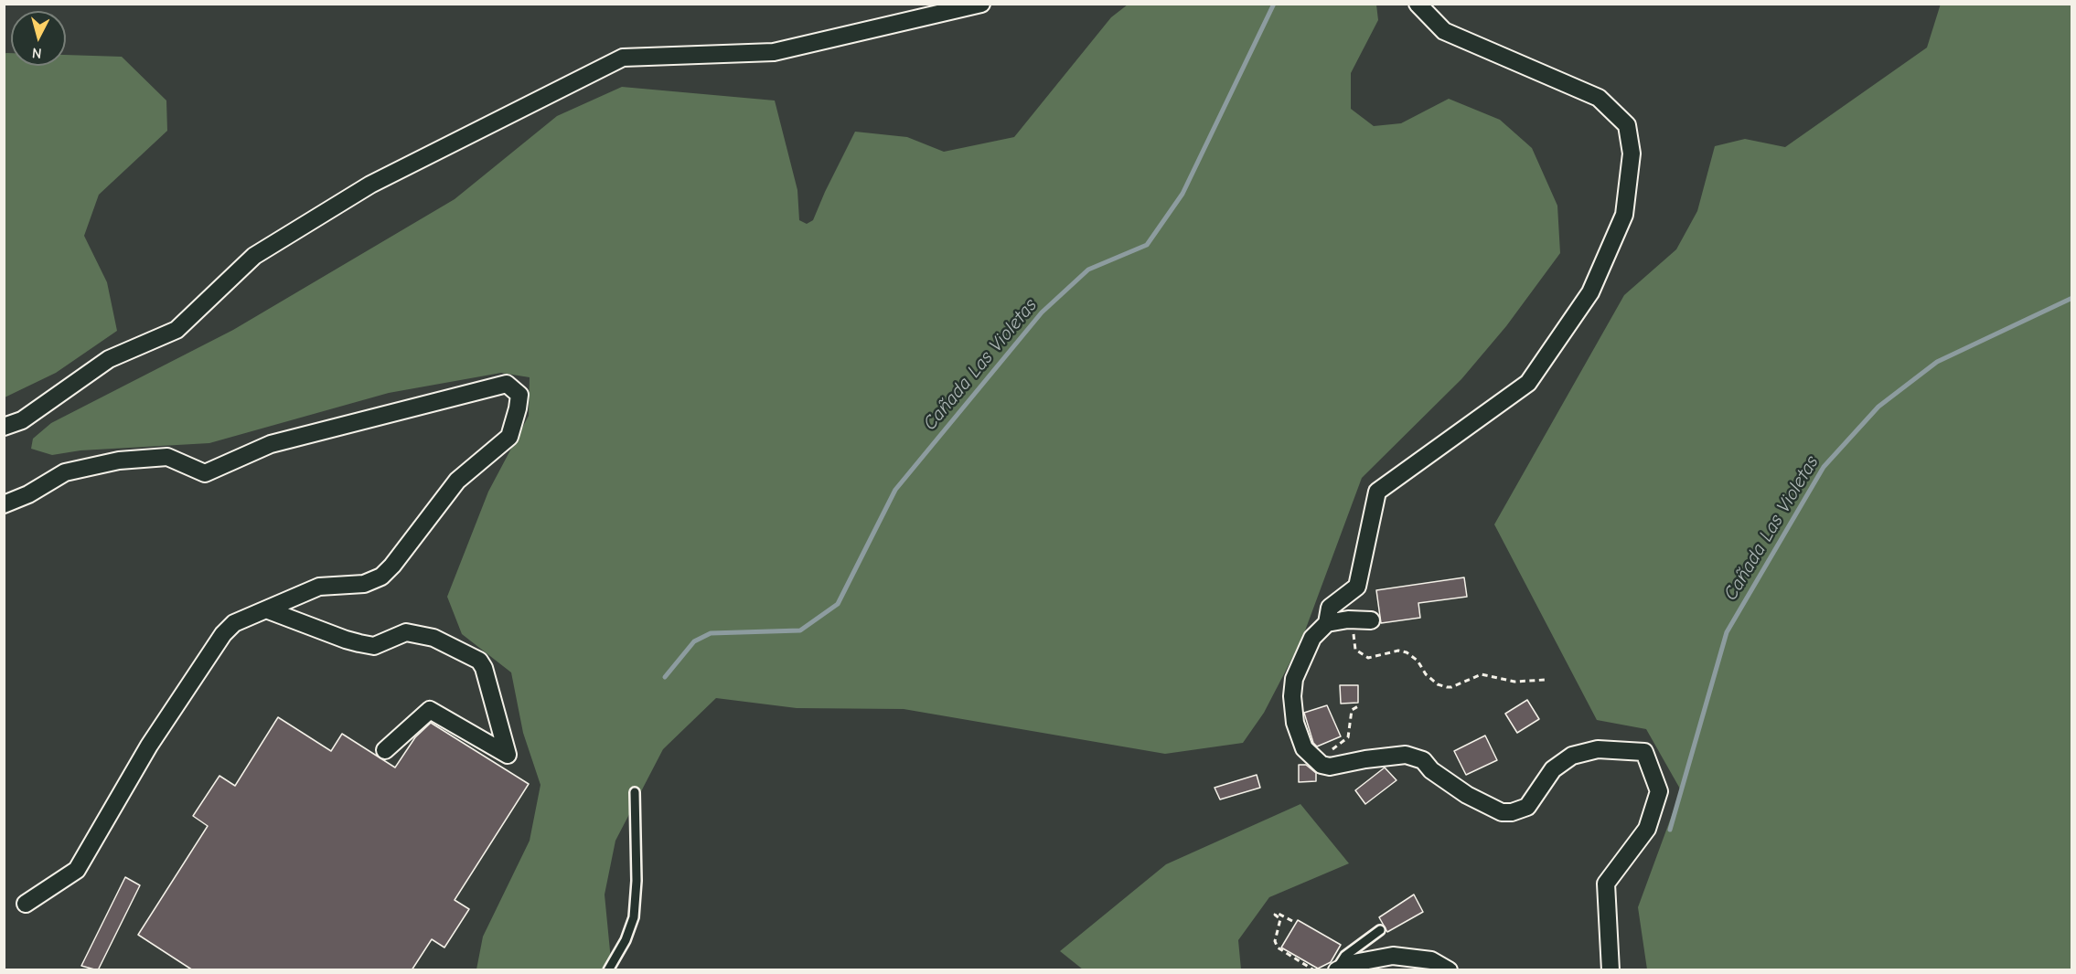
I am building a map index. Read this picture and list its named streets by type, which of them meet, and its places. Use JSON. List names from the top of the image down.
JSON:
{
  "water": ["Cañada Las Violetas"],
  "north": "bottom"
}
